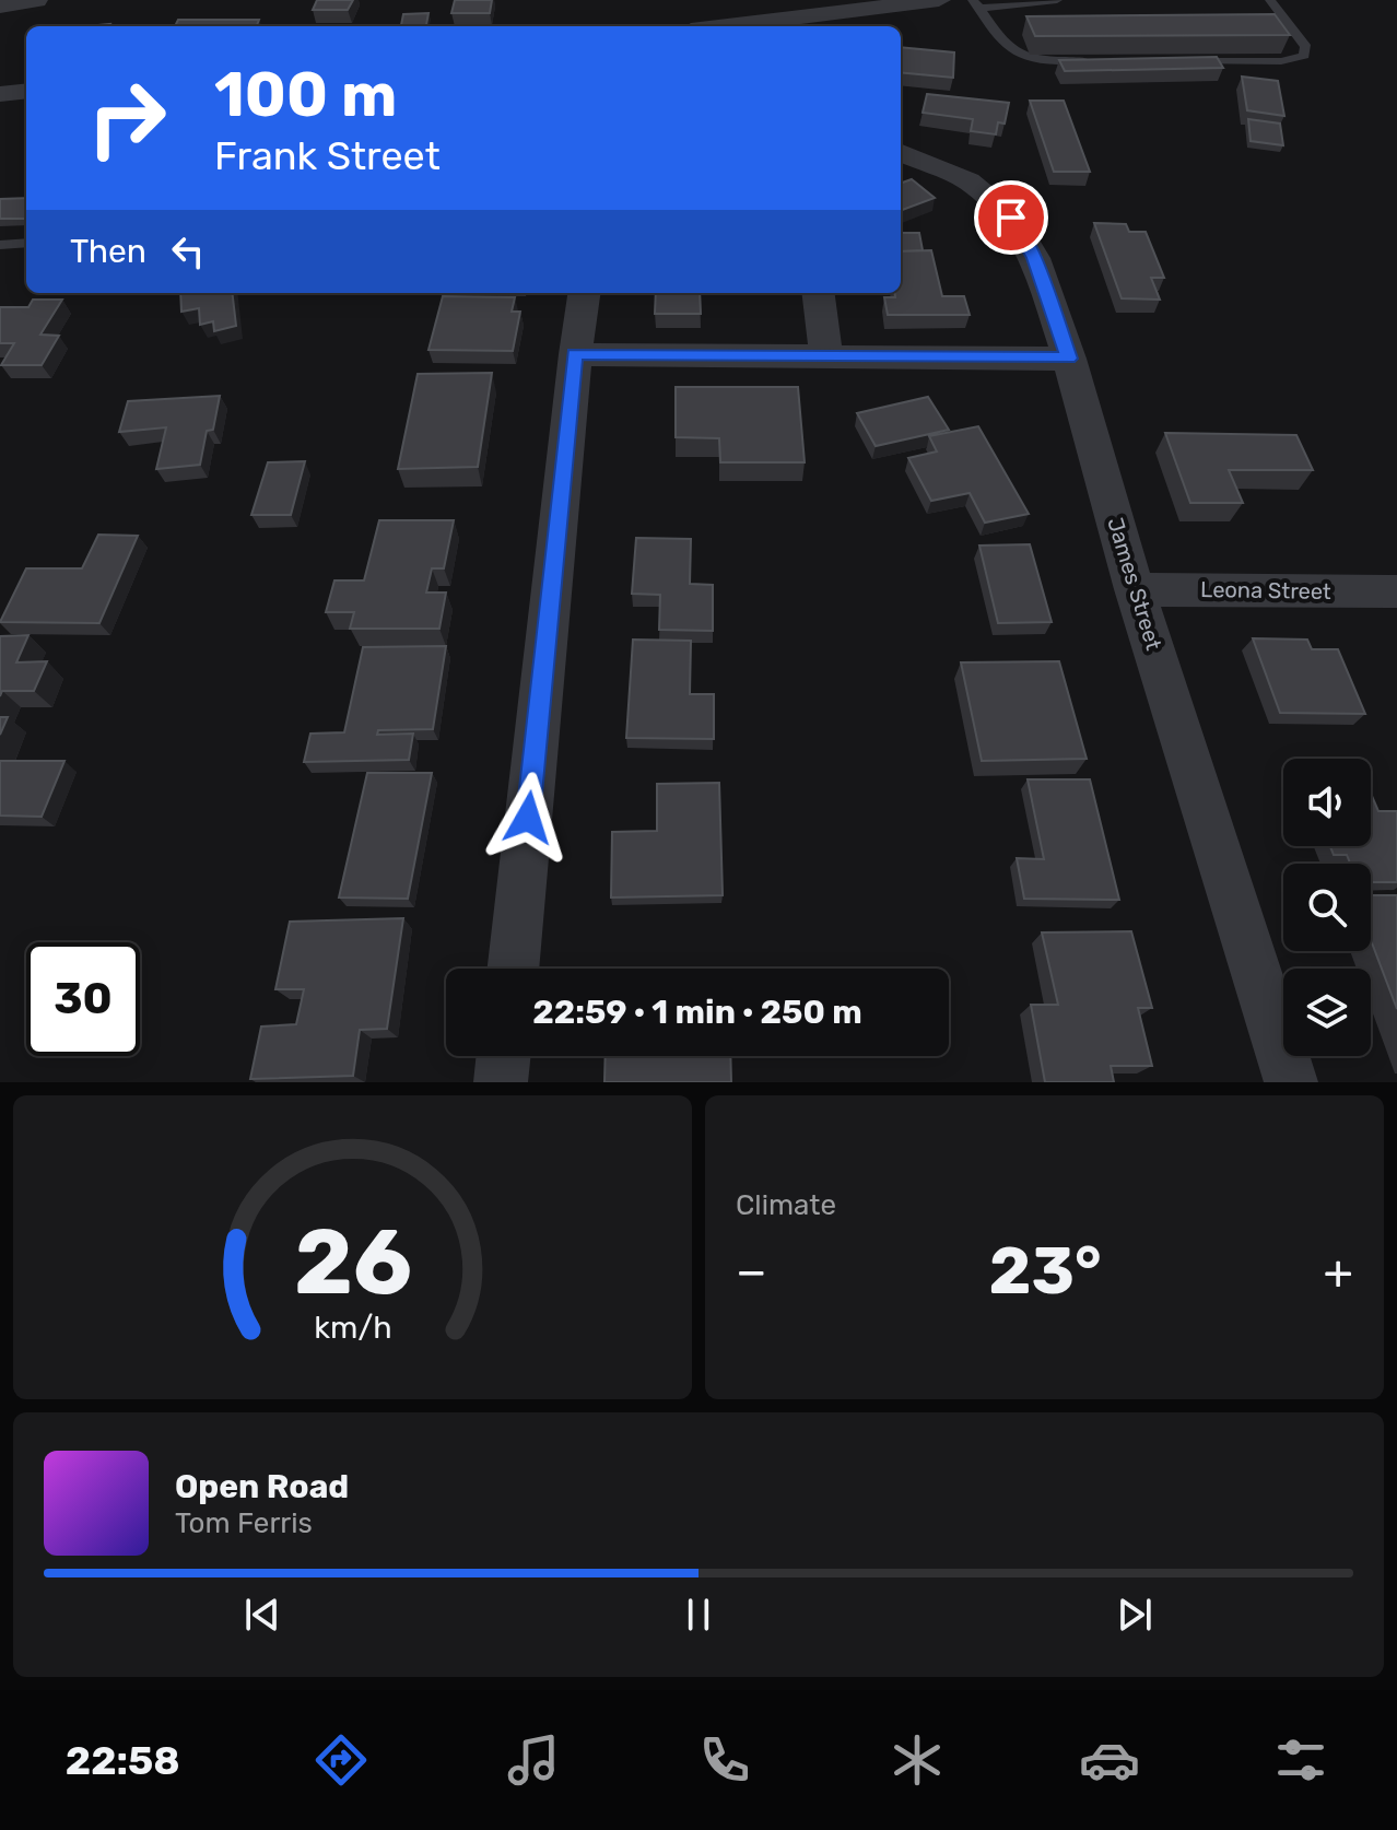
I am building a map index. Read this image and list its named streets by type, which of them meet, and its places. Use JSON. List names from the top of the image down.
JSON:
{
  "streets": {
    "street": ["James Street", "Leona Street"]
  },
  "crossings": [
    ["James Street", "Leona Street"]
  ],
  "page": {
    "turn": ["100 m", "Frank Street"],
    "then": "Then",
    "limit": "30",
    "trip": "22:59 · 1 min · 250 m",
    "tile": "Climate",
    "heat": ["−", "23°", "+"],
    "song": ["Open Road", "Tom Ferris"],
    "tabs": "22:58",
    "gauge": ["26", "km/h"]
  }
}
